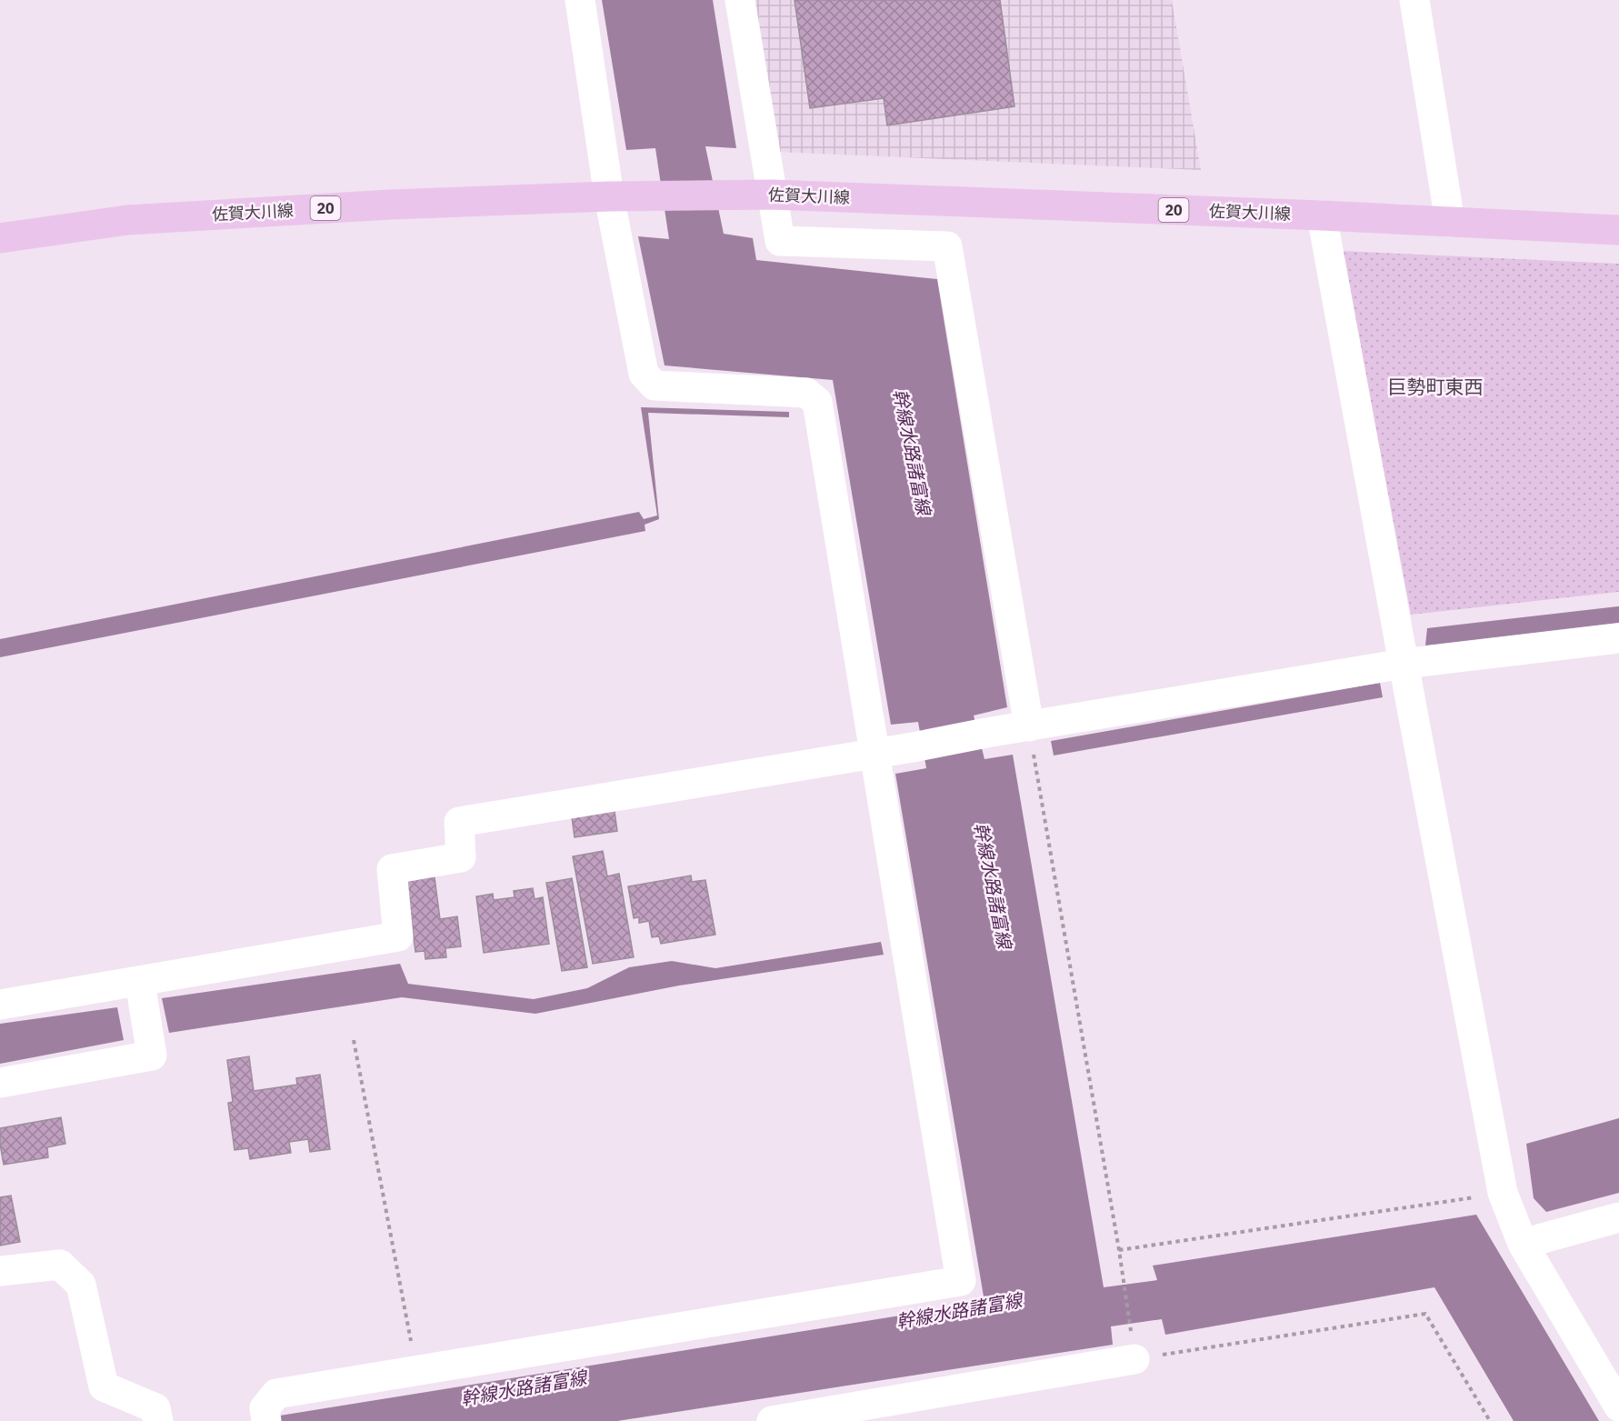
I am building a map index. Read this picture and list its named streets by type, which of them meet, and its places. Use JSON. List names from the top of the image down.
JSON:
{
  "streets": {
    "main road": ["佐賀大川線", "20"]
  },
  "districts": ["巨勢町東西"],
  "water": ["幹線水路諸富線"]
}
